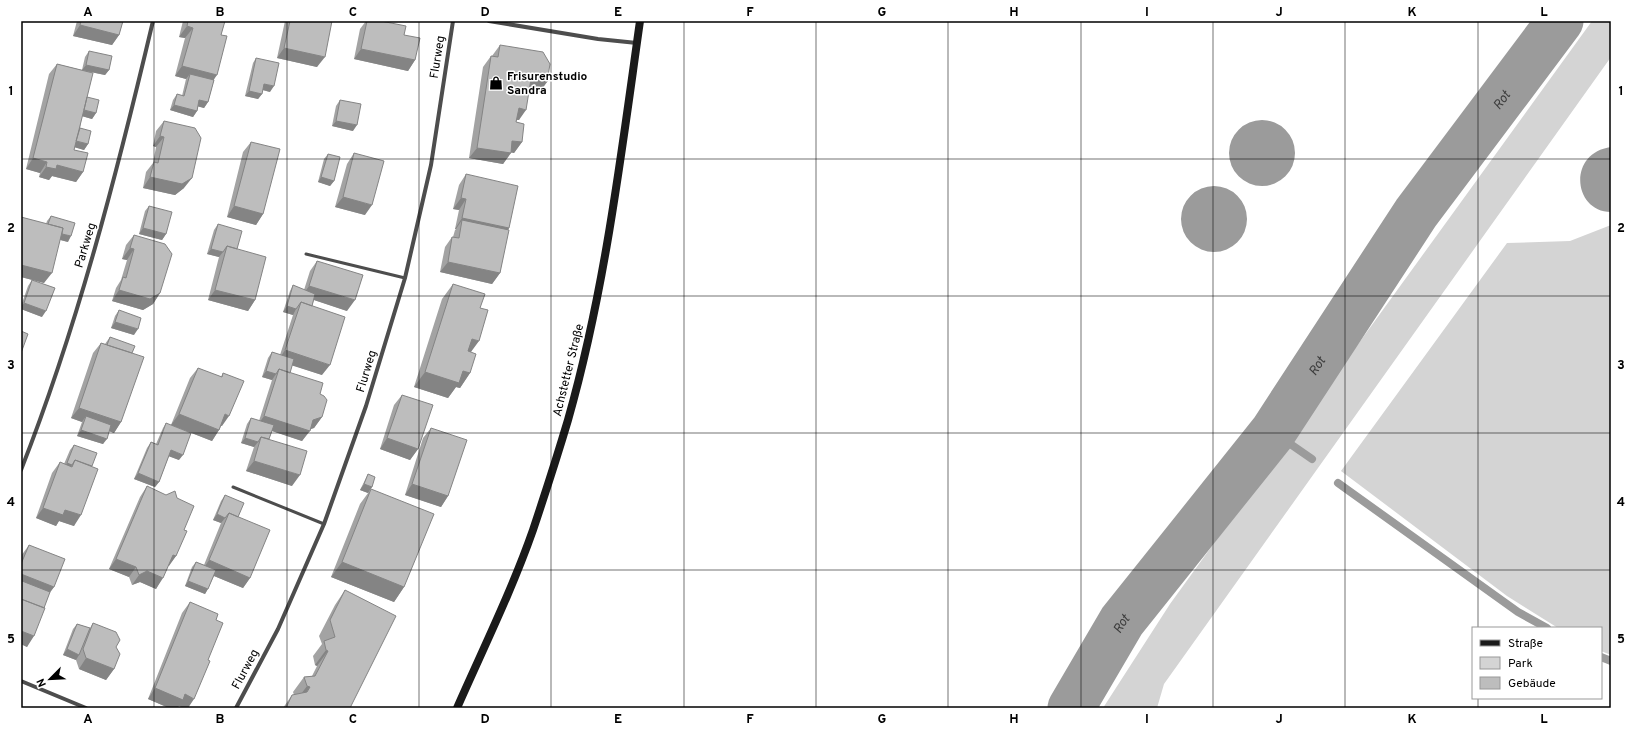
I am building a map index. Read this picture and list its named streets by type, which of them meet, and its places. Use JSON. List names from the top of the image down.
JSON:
{
  "streets": {
    "main road": ["Achstetter Straße"],
    "street": ["Flurweg", "Parkweg"]
  },
  "water": ["Rot"],
  "places": {
    "shop": ["Frisurenstudio Sandra"]
  },
  "legend": ["Straße", "Park", "Gebäude"],
  "north": "bottom left",
  "grid": {
    "columns": [
      "A",
      "B",
      "C",
      "D",
      "E",
      "F",
      "G",
      "H",
      "I",
      "J",
      "K",
      "L"
    ],
    "rows": [
      "1",
      "2",
      "3",
      "4",
      "5"
    ]
  }
}
